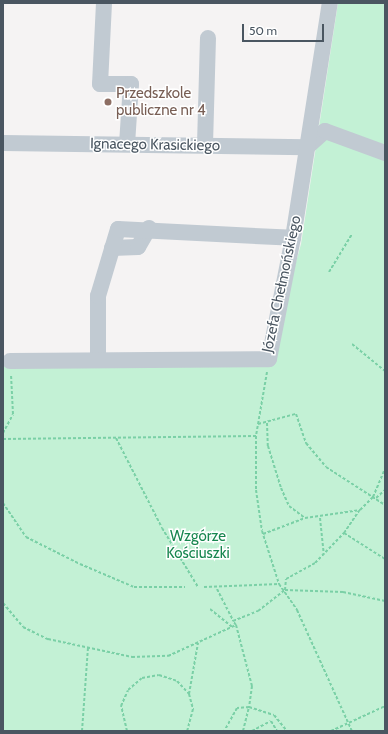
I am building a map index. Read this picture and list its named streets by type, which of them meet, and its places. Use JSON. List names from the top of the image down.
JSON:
{
  "streets": {
    "street": ["Ignacego Krasickiego", "Józefa Chełmońskiego"]
  },
  "crossings": [
    ["Ignacego Krasickiego", "Józefa Chełmońskiego"]
  ],
  "parks": ["Wzgórze Kościuszki"],
  "places": ["Przedszkole publiczne nr 4"],
  "scale_bar": "50 m"
}
